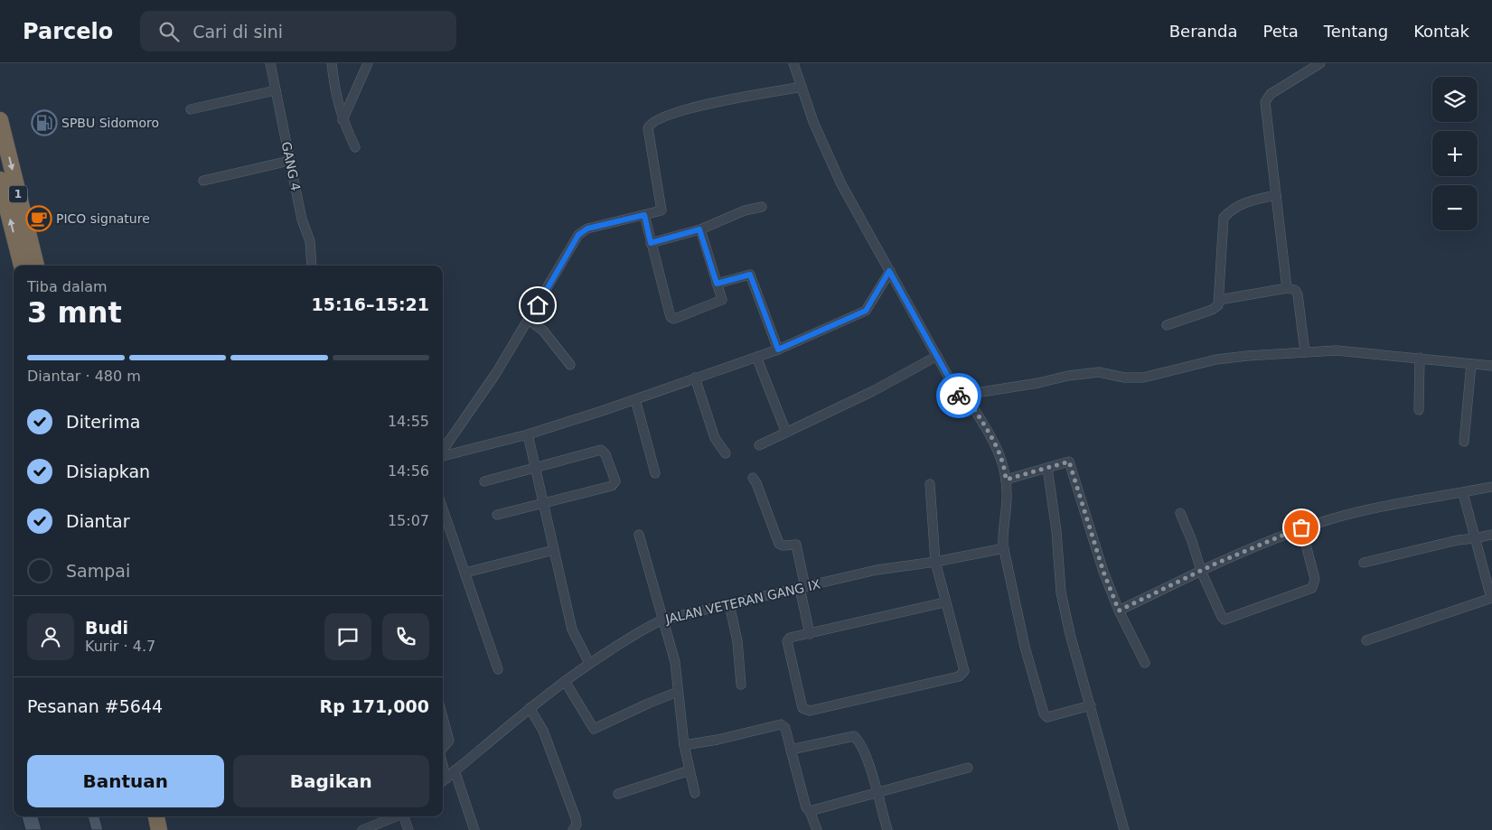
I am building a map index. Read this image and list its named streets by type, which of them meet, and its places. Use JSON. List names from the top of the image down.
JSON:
{
  "streets": {
    "highway": ["1"],
    "street": ["GANG 4", "JALAN VETERAN GANG IX"]
  },
  "places": {
    "fuel station": ["SPBU Sidomoro"],
    "cafe": ["PICO signature"]
  },
  "page": {
    "header": "Parcelo",
    "search": "Cari di sini",
    "nav": [
      "Beranda",
      "Peta",
      "Tentang",
      "Kontak"
    ],
    "map_buttons": ["+", "−"],
    "heading": ["3 mnt", "Tiba dalam", "15:16–15:21"],
    "panel": [
      "Budi",
      "Kurir · 4.7",
      "Pesanan #5644",
      "Rp 171,000"
    ],
    "bar": "Diantar · 480 m",
    "list": [
      ["Diterima", "14:55"],
      ["Disiapkan", "14:56"],
      ["Diantar", "15:07"],
      "Sampai"
    ],
    "buttons": ["Bantuan", "Bagikan"]
  }
}
